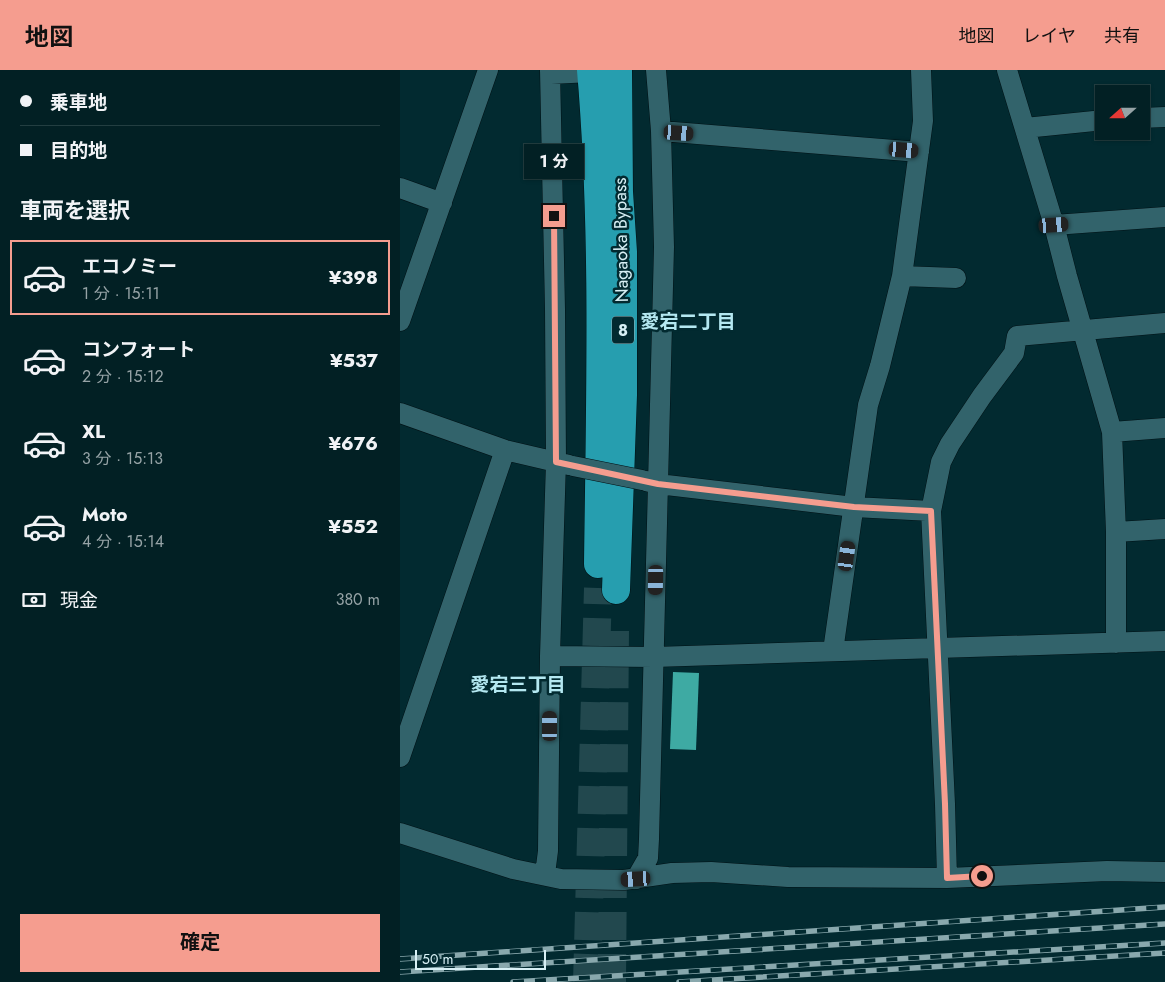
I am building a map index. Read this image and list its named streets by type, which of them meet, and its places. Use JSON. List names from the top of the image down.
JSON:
{
  "streets": {
    "highway": ["Nagaoka Bypass", "8"]
  },
  "districts": ["愛宕二丁目", "愛宕三丁目"],
  "scale_bar": "50 m",
  "north": "left",
  "page": {
    "header": "地図",
    "nav": ["地図", "レイヤ", "共有"],
    "banner": ["乗車地", "目的地"],
    "bubble": "1 分",
    "heading": "車両を選択",
    "list": [
      {
        "name": "エコノミー",
        "note": "1 分 · 15:11",
        "value": "¥398"
      },
      {
        "name": "コンフォート",
        "note": "2 分 · 15:12",
        "value": "¥537"
      },
      {
        "name": "XL",
        "note": "3 分 · 15:13",
        "value": "¥676"
      },
      {
        "name": "Moto",
        "note": "4 分 · 15:14",
        "value": "¥552"
      }
    ],
    "pay": ["現金", "380 m"],
    "buttons": "確定",
    "scale": "50 m"
  }
}
